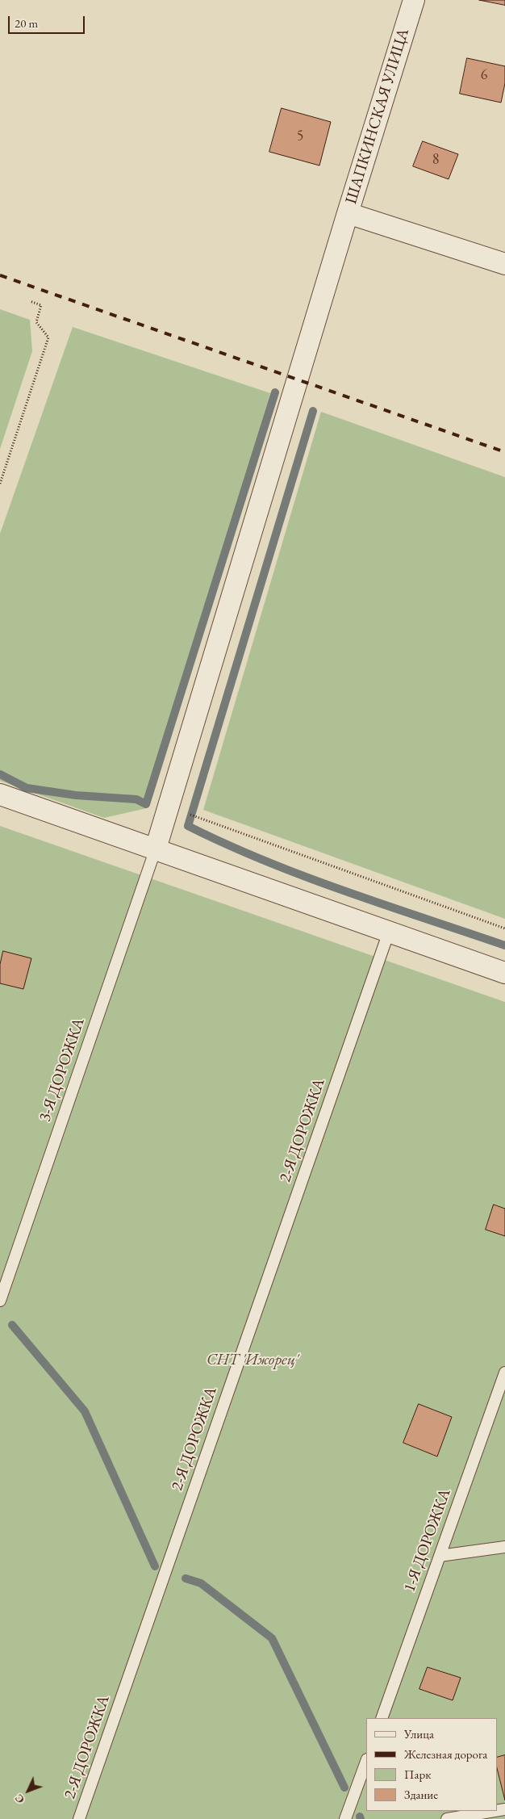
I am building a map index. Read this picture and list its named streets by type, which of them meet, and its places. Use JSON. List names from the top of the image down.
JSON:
{
  "streets": {
    "street": ["ШАПКИНСКАЯ УЛИЦА"],
    "lane": ["3-Я ДОРОЖКА", "2-Я ДОРОЖКА", "1-Я ДОРОЖКА"]
  },
  "parks": ["СНТ 'Ижорец'"],
  "house_numbers": ["6", "5", "8"],
  "legend": [
    "Улица",
    "Железная дорога",
    "Парк",
    "Здание"
  ],
  "scale_bar": "20 m",
  "north": "bottom left"
}
